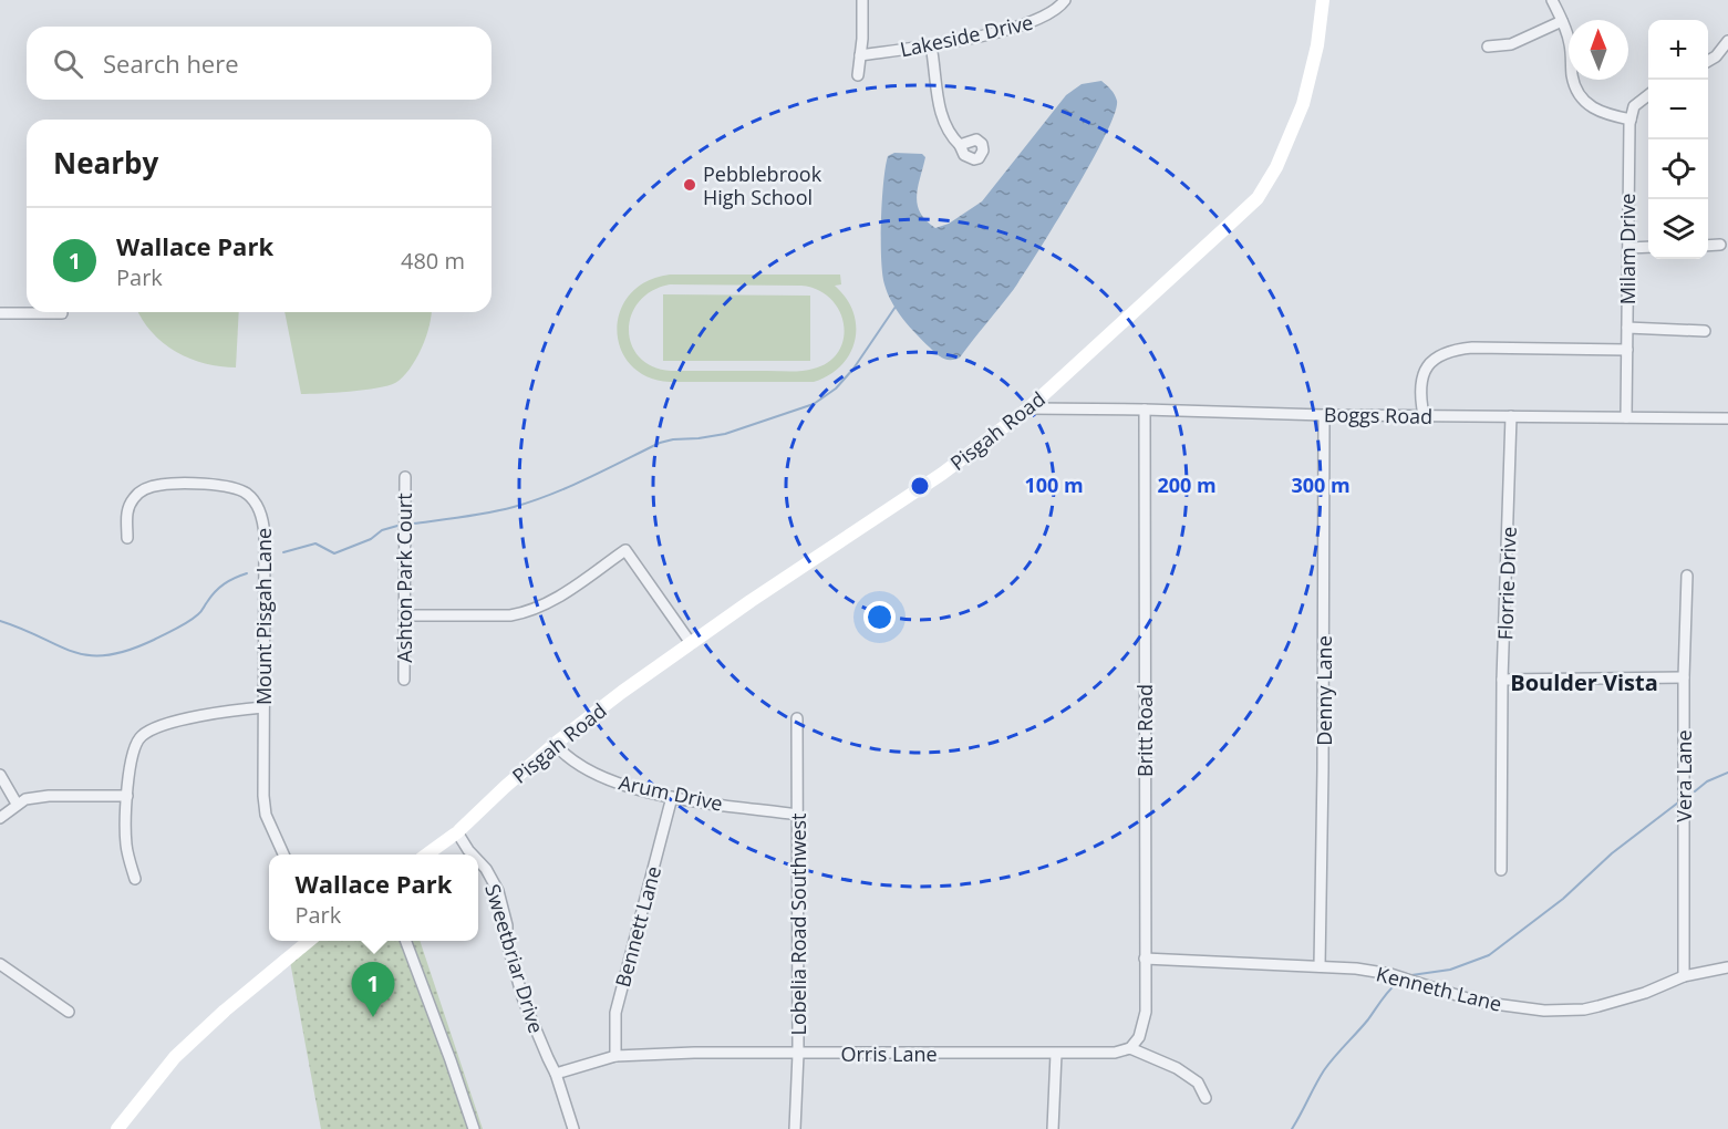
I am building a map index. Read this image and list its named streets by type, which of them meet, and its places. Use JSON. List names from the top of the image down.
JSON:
{
  "streets": {
    "street": [
      "Lakeside Drive",
      "Milam Drive",
      "Boggs Road",
      "Pisgah Road",
      "Ashton Park Court",
      "Florrie Drive",
      "Mount Pisgah Lane",
      "Denny Lane",
      "Britt Road",
      "Vera Lane",
      "Arum Drive",
      "Lobelia Road Southwest",
      "Bennett Lane",
      "Sweetbriar Drive",
      "Kenneth Lane",
      "Orris Lane"
    ]
  },
  "crossings": [
    ["Milam Drive", "Boggs Road"],
    ["Boggs Road", "Pisgah Road"],
    ["Boggs Road", "Florrie Drive"],
    ["Boggs Road", "Denny Lane"],
    ["Boggs Road", "Britt Road"],
    ["Pisgah Road", "Arum Drive"],
    ["Pisgah Road", "Sweetbriar Drive"],
    ["Denny Lane", "Kenneth Lane"],
    ["Britt Road", "Kenneth Lane"],
    ["Britt Road", "Orris Lane"],
    ["Vera Lane", "Kenneth Lane"],
    ["Arum Drive", "Lobelia Road Southwest"],
    ["Arum Drive", "Bennett Lane"],
    ["Lobelia Road Southwest", "Orris Lane"],
    ["Bennett Lane", "Orris Lane"],
    ["Sweetbriar Drive", "Orris Lane"]
  ],
  "districts": ["Boulder Vista"],
  "places": ["Pebblebrook High School"],
  "north": "top",
  "page": {
    "map_buttons": ["+", "−"],
    "search": "Search here",
    "heading": "Nearby",
    "list": [
      {
        "mark": "1",
        "name": "Wallace Park",
        "note": "Park",
        "value": "480 m"
      }
    ],
    "popup": ["Wallace Park", "Park"],
    "pins": "1"
  },
  "rings": ["100 m", "200 m", "300 m"]
}
